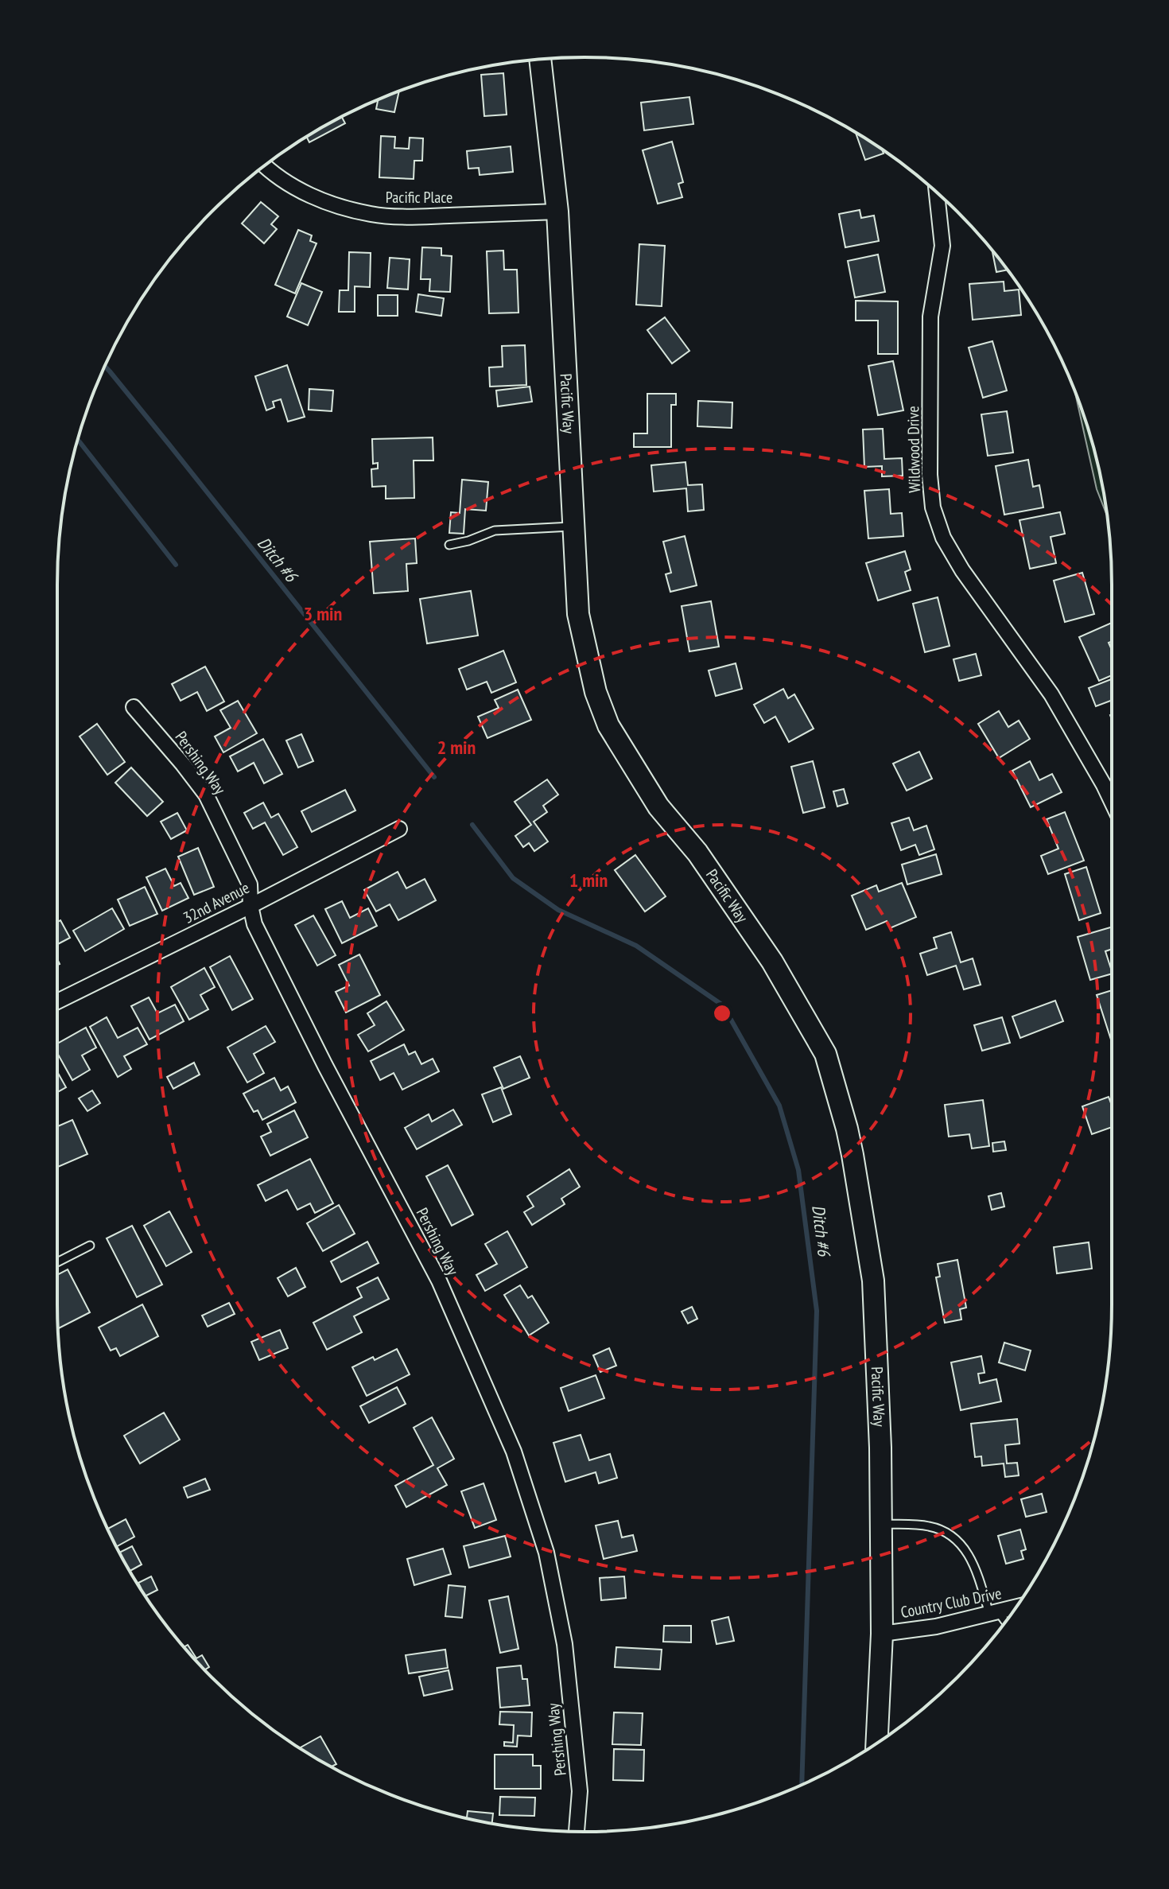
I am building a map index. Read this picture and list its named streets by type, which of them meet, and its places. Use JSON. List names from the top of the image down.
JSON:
{
  "streets": {
    "main road": ["Pacific Way"],
    "street": [
      "Pacific Place",
      "Wildwood Drive",
      "Pershing Way",
      "32nd Avenue",
      "Country Club Drive"
    ]
  },
  "crossings": [
    ["Pacific Place", "Pacific Way"],
    ["Pacific Way", "Country Club Drive"],
    ["Pershing Way", "32nd Avenue"]
  ],
  "water": ["Ditch #6"],
  "rings": ["3 min", "2 min", "1 min"]
}
